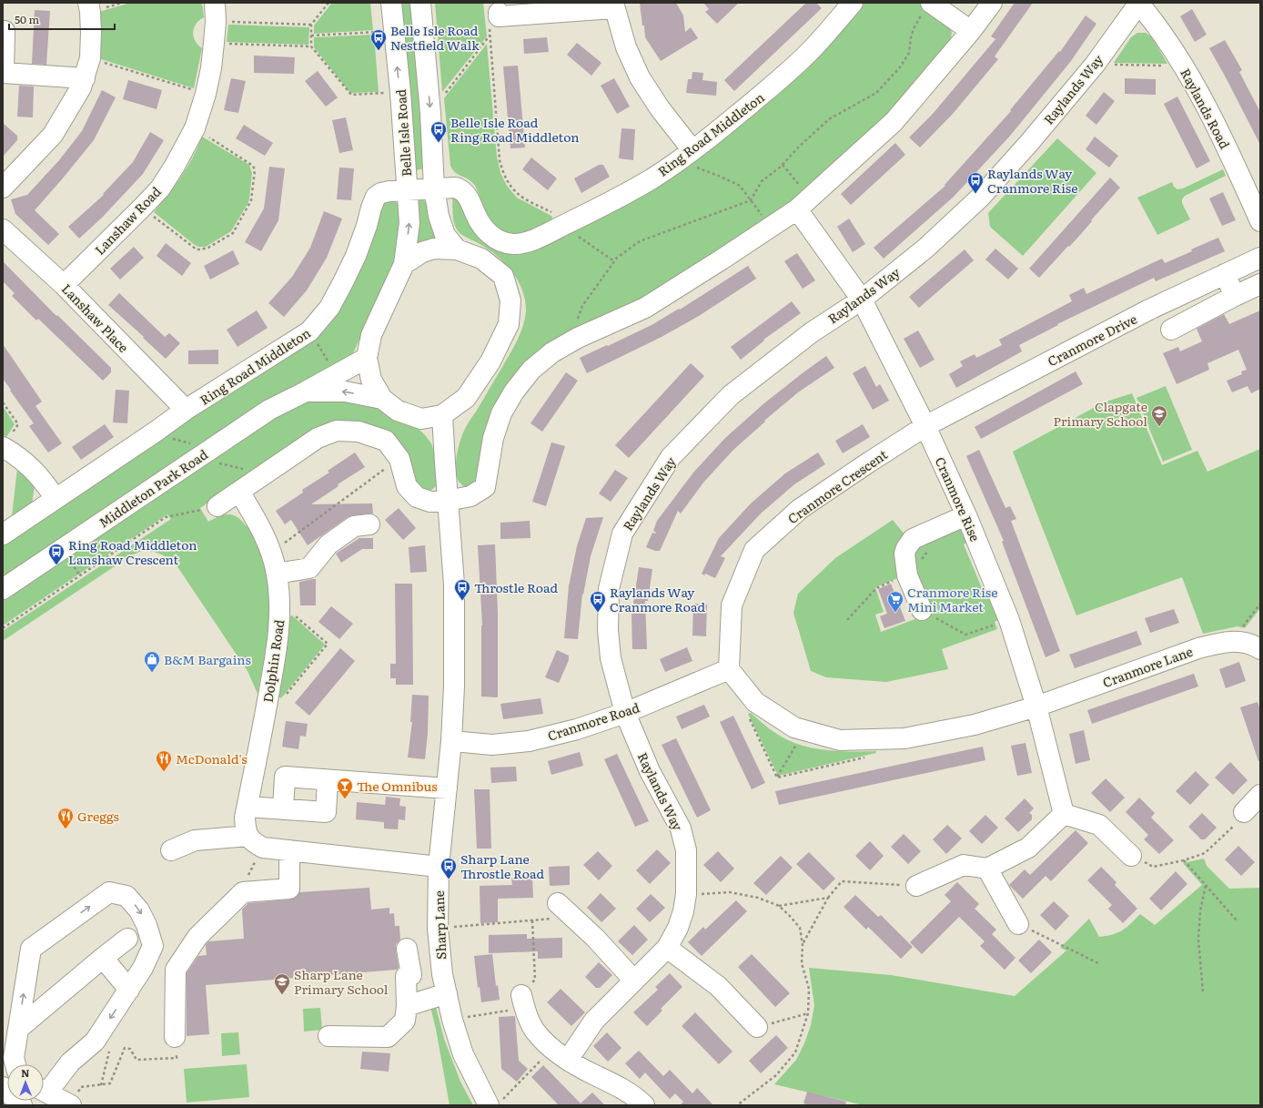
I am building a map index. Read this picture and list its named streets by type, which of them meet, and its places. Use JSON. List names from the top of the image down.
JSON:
{
  "streets": {
    "street": [
      "Raylands Way",
      "Raylands Road",
      "Belle Isle Road",
      "Ring Road Middleton",
      "Lanshaw Road",
      "Lanshaw Place",
      "Cranmore Drive",
      "Cranmore Crescent",
      "Middleton Park Road",
      "Cranmore Rise",
      "Dolphin Road",
      "Cranmore Lane",
      "Cranmore Road",
      "Sharp Lane"
    ]
  },
  "crossings": [
    ["Raylands Way", "Raylands Road"],
    ["Raylands Way", "Cranmore Rise"],
    ["Raylands Way", "Cranmore Road"],
    ["Belle Isle Road", "Ring Road Middleton"],
    ["Belle Isle Road", "Middleton Park Road"],
    ["Ring Road Middleton", "Lanshaw Place"],
    ["Lanshaw Road", "Lanshaw Place"],
    ["Cranmore Drive", "Cranmore Crescent"],
    ["Cranmore Drive", "Cranmore Rise"],
    ["Cranmore Crescent", "Cranmore Rise"],
    ["Cranmore Crescent", "Cranmore Road"],
    ["Middleton Park Road", "Sharp Lane"],
    ["Cranmore Rise", "Cranmore Lane"],
    ["Cranmore Road", "Sharp Lane"]
  ],
  "places": {
    "bus stop": [
      "Belle Isle Road Nestfield Walk",
      "Belle Isle Road Ring Road Middleton",
      "Raylands Way Cranmore Rise",
      "Ring Road Middleton Lanshaw Crescent",
      "Throstle Road",
      "Raylands Way Cranmore Road",
      "Sharp Lane Throstle Road"
    ],
    "school or university": ["Clapgate Primary School", "Sharp Lane Primary School"],
    "supermarket": ["Cranmore Rise Mini Market"],
    "shop": ["B&M Bargains"],
    "restaurant": ["McDonald's", "Greggs"],
    "bar": ["The Omnibus"]
  },
  "scale_bar": "50 m",
  "north": "top"
}
